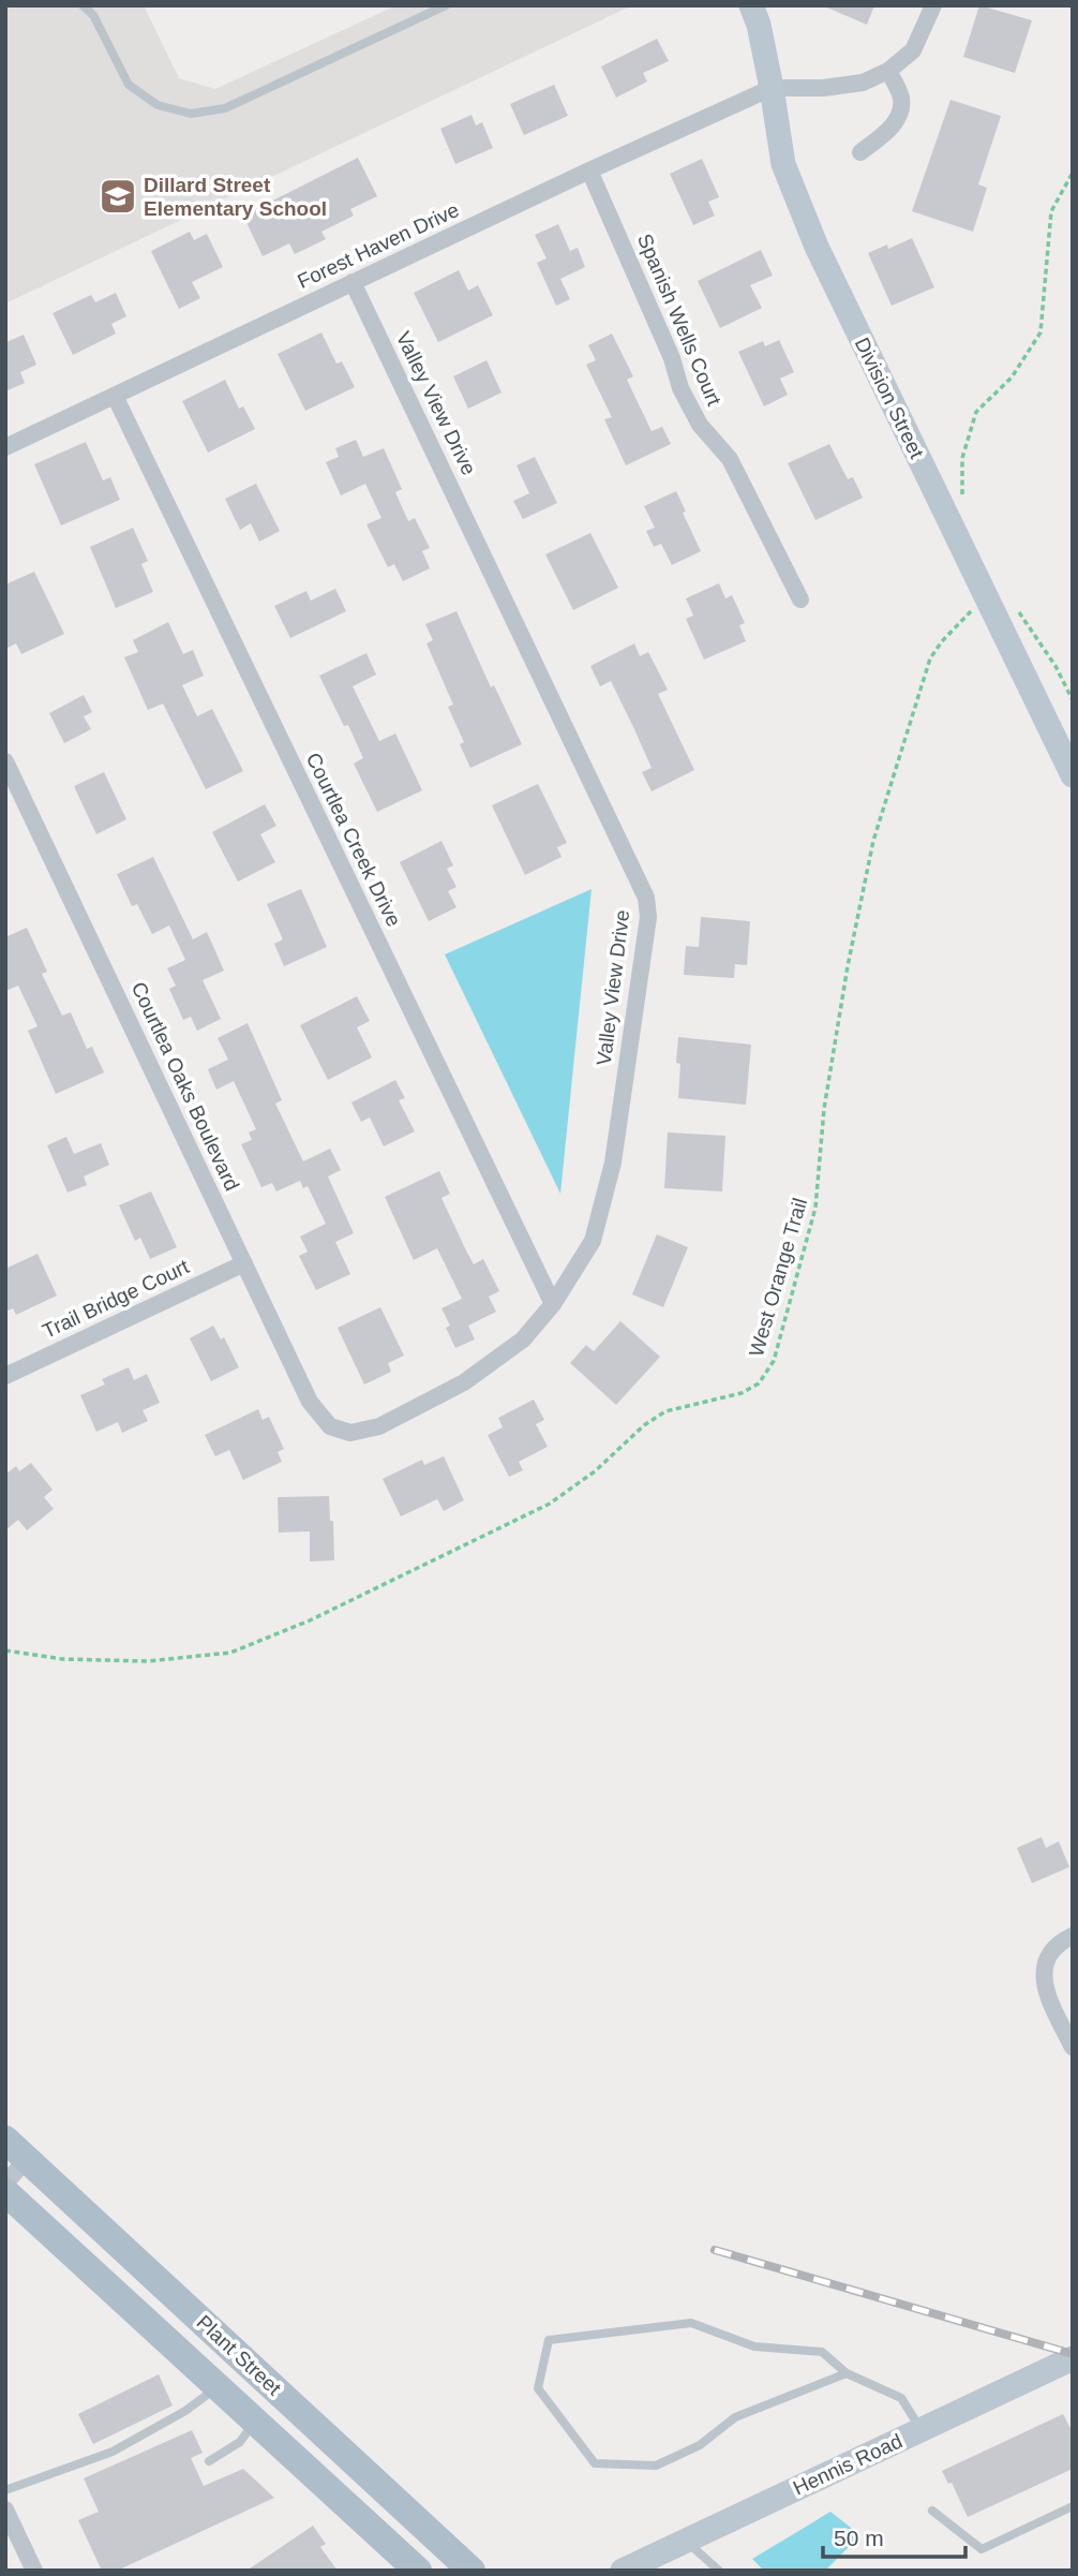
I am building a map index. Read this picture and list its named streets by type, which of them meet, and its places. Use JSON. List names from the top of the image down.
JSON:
{
  "streets": {
    "main road": ["Plant Street"],
    "street": [
      "Forest Haven Drive",
      "Spanish Wells Court",
      "Division Street",
      "Valley View Drive",
      "Courtlea Creek Drive",
      "Courtlea Oaks Boulevard",
      "Trail Bridge Court",
      "Hennis Road"
    ],
    "path": ["West Orange Trail"]
  },
  "crossings": [
    ["Forest Haven Drive", "Spanish Wells Court"],
    ["Forest Haven Drive", "Division Street"],
    ["Forest Haven Drive", "Valley View Drive"],
    ["Forest Haven Drive", "Courtlea Creek Drive"],
    ["Valley View Drive", "Courtlea Creek Drive"],
    ["Valley View Drive", "Courtlea Oaks Boulevard"],
    ["Courtlea Oaks Boulevard", "Trail Bridge Court"]
  ],
  "places": {
    "school or university": ["Dillard Street Elementary School"]
  },
  "scale_bar": "50 m"
}
